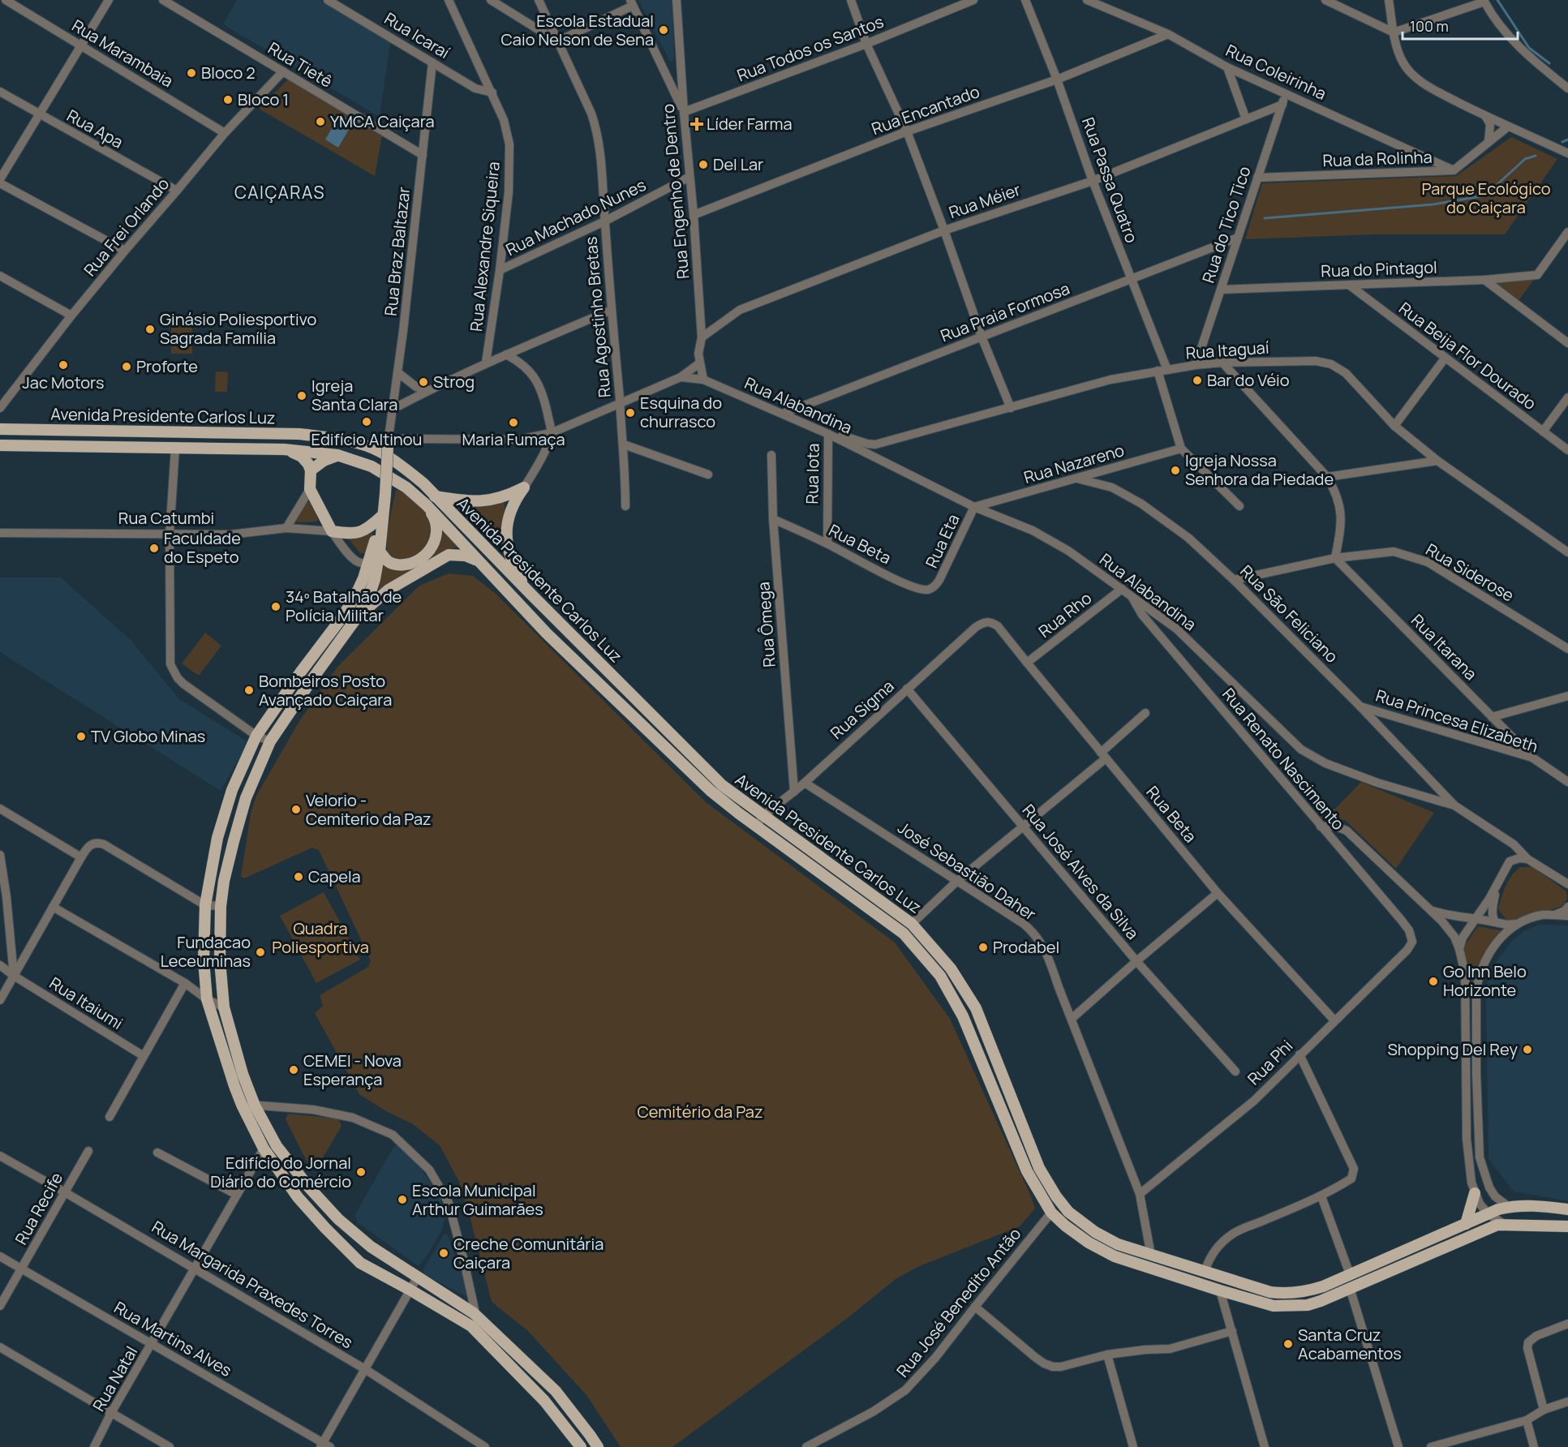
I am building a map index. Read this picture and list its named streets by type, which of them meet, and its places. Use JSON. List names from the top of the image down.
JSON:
{
  "streets": {
    "main road": ["Avenida Presidente Carlos Luz", "Rua Catumbi"],
    "street": [
      "Rua Icaraí",
      "Rua Todos os Santos",
      "Rua Marambaia",
      "Rua Tietê",
      "Rua Coleirinha",
      "Rua Encantado",
      "Rua Apa",
      "Rua da Rolinha",
      "Rua Passa Quatro",
      "Rua Engenho de Dentro",
      "Rua Méier",
      "Rua Machado Nunes",
      "Rua do Tico Tico",
      "Rua Frei Orlando",
      "Rua Alexandre Siqueira",
      "Rua Braz Baltazar",
      "Rua do Pintagol",
      "Rua Praia Formosa",
      "Rua Agostinho Bretas",
      "Rua Itaguaí",
      "Rua Beija Flor Dourado",
      "Rua Alabandina",
      "Rua Nazareno",
      "Rua Iota",
      "Rua Eta",
      "Rua Beta",
      "Rua Siderose",
      "Rua São Feliciano",
      "Rua Rho",
      "Rua Ômega",
      "Rua Itarana",
      "Rua Sigma",
      "Rua Princesa Elizabeth",
      "Rua Renato Nascimento",
      "José Sebastião Daher",
      "Rua José Alves da Silva",
      "Rua Itaiumi",
      "Rua Phi",
      "Rua Recife",
      "Rua Margarida Praxedes Torres",
      "Rua José Benedito Antão",
      "Rua Martins Alves",
      "Rua Natal"
    ]
  },
  "crossings": [
    ["Rua Icaraí", "Rua Alexandre Siqueira"],
    ["Rua Icaraí", "Rua Braz Baltazar"],
    ["Rua Todos os Santos", "Rua Engenho de Dentro"],
    ["Rua Marambaia", "Rua Frei Orlando"],
    ["Rua Tietê", "Rua Frei Orlando"],
    ["Rua Tietê", "Rua Braz Baltazar"],
    ["Rua Coleirinha", "Rua Encantado"],
    ["Rua Coleirinha", "Rua da Rolinha"],
    ["Rua Coleirinha", "Rua do Tico Tico"],
    ["Rua Encantado", "Rua Passa Quatro"],
    ["Rua Encantado", "Rua Engenho de Dentro"],
    ["Rua Apa", "Rua Frei Orlando"],
    ["Rua da Rolinha", "Rua do Tico Tico"],
    ["Rua Passa Quatro", "Rua Méier"],
    ["Rua Passa Quatro", "Rua Praia Formosa"],
    ["Rua Passa Quatro", "Rua Itaguaí"],
    ["Rua Passa Quatro", "Rua Nazareno"],
    ["Rua Engenho de Dentro", "Rua Méier"],
    ["Rua Engenho de Dentro", "Rua Machado Nunes"],
    ["Rua Engenho de Dentro", "Rua Alabandina"],
    ["Rua Méier", "Rua do Tico Tico"],
    ["Rua Machado Nunes", "Rua Alexandre Siqueira"],
    ["Rua Machado Nunes", "Rua Agostinho Bretas"],
    ["Rua do Tico Tico", "Rua do Pintagol"],
    ["Rua do Tico Tico", "Rua Praia Formosa"],
    ["Rua do Tico Tico", "Rua Itaguaí"],
    ["Rua do Pintagol", "Rua Beija Flor Dourado"],
    ["Rua Praia Formosa", "Rua Alabandina"],
    ["Rua Itaguaí", "Rua Alabandina"],
    ["Rua Itaguaí", "Rua Iota"],
    ["Rua Alabandina", "Rua Nazareno"],
    ["Rua Alabandina", "Rua Iota"],
    ["Rua Alabandina", "Rua Eta"],
    ["Rua Alabandina", "Rua São Feliciano"],
    ["Rua Alabandina", "Rua Rho"],
    ["Rua Alabandina", "Rua Renato Nascimento"],
    ["Avenida Presidente Carlos Luz", "Rua Sigma"],
    ["Avenida Presidente Carlos Luz", "José Sebastião Daher"],
    ["Avenida Presidente Carlos Luz", "Rua José Benedito Antão"],
    ["Rua Nazareno", "Rua Eta"],
    ["Rua Nazareno", "Rua São Feliciano"],
    ["Rua Iota", "Rua Beta"],
    ["Rua Eta", "Rua Beta"],
    ["Rua Beta", "Rua Rho"],
    ["Rua Beta", "Rua Ômega"],
    ["Rua Beta", "Rua Sigma"],
    ["Rua Beta", "Rua Phi"],
    ["Rua Siderose", "Rua São Feliciano"],
    ["Rua Siderose", "Rua Itarana"],
    ["Rua São Feliciano", "Rua Princesa Elizabeth"],
    ["Rua Ômega", "Rua Sigma"],
    ["Rua Itarana", "Rua Princesa Elizabeth"],
    ["Rua Sigma", "José Sebastião Daher"],
    ["Rua Sigma", "Rua José Alves da Silva"],
    ["Rua Renato Nascimento", "Rua Phi"],
    ["José Sebastião Daher", "Rua Phi"],
    ["Rua Recife", "Rua Margarida Praxedes Torres"],
    ["Rua Recife", "Rua Martins Alves"],
    ["Rua Margarida Praxedes Torres", "Rua Natal"],
    ["Rua Martins Alves", "Rua Natal"]
  ],
  "districts": ["CAIÇARAS"],
  "parks": ["Parque Ecológico do Caiçara", "Quadra Poliesportiva", "Cemitério da Paz"],
  "places": {
    "other": [
      "Escola Estadual Caio Nelson de Sena",
      "Bloco 2",
      "Bloco 1",
      "YMCA Caiçara",
      "Del Lar",
      "Ginásio Poliesportivo Sagrada Família",
      "Jac Motors",
      "Proforte",
      "Bar do Véio",
      "Strog",
      "Igreja Santa Clara",
      "Esquina do churrasco",
      "Edifício Altinou",
      "Maria Fumaça",
      "Igreja Nossa Senhora da Piedade",
      "Faculdade do Espeto",
      "34º Batalhão de Polícia Militar",
      "Bombeiros Posto Avançado Caiçara",
      "TV Globo Minas",
      "Velorio - Cemiterio da Paz",
      "Capela",
      "Prodabel",
      "Fundacao Leceuminas",
      "Go Inn Belo Horizonte",
      "Shopping Del Rey",
      "CEMEI - Nova Esperança",
      "Edifício do Jornal Diário do Comércio",
      "Escola Municipal Arthur Guimarães",
      "Creche Comunitária Caiçara",
      "Santa Cruz Acabamentos"
    ],
    "health": ["Líder Farma"]
  },
  "scale_bar": "100 m"
}
